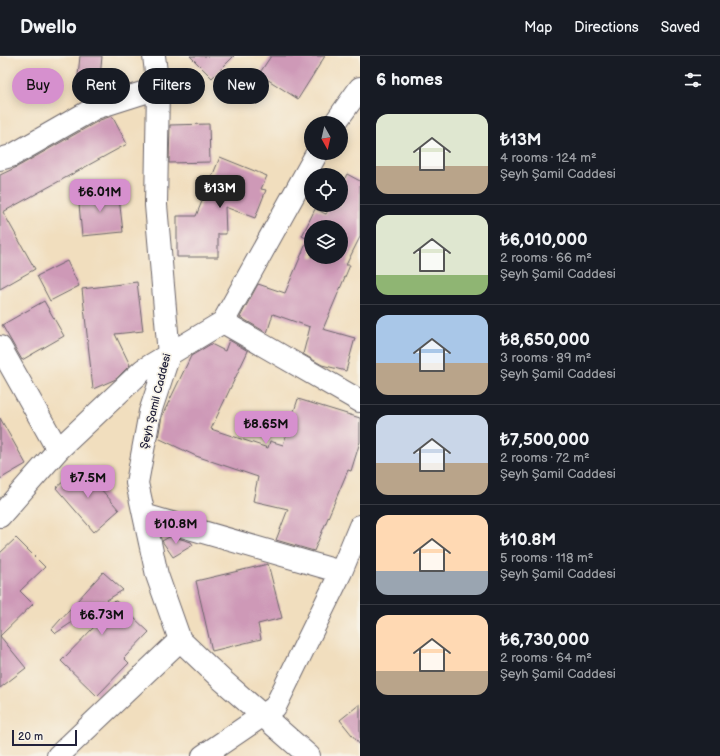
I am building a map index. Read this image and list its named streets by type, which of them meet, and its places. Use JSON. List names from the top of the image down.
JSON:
{
  "streets": {
    "street": ["Şeyh Şamil Caddesi"]
  },
  "scale_bar": "20 m",
  "north": "bottom",
  "page": {
    "header": "Dwello",
    "nav": ["Map", "Directions", "Saved"],
    "heading": "6 homes",
    "chip": [
      "Buy",
      "Rent",
      "Filters",
      "New"
    ],
    "list": [
      {
        "name": "₺13M",
        "note": "4 rooms · 124 m² · Şeyh Şamil Caddesi"
      },
      {
        "name": "₺6,010,000",
        "note": "2 rooms · 66 m² · Şeyh Şamil Caddesi"
      },
      {
        "name": "₺8,650,000",
        "note": "3 rooms · 89 m² · Şeyh Şamil Caddesi"
      },
      {
        "name": "₺7,500,000",
        "note": "2 rooms · 72 m² · Şeyh Şamil Caddesi"
      },
      {
        "name": "₺10.8M",
        "note": "5 rooms · 118 m² · Şeyh Şamil Caddesi"
      },
      {
        "name": "₺6,730,000",
        "note": "2 rooms · 64 m² · Şeyh Şamil Caddesi"
      }
    ],
    "price": [
      "₺13M",
      "₺6.01M",
      "₺8.65M",
      "₺7.5M",
      "₺10.8M",
      "₺6.73M"
    ],
    "scale": "20 m"
  }
}
